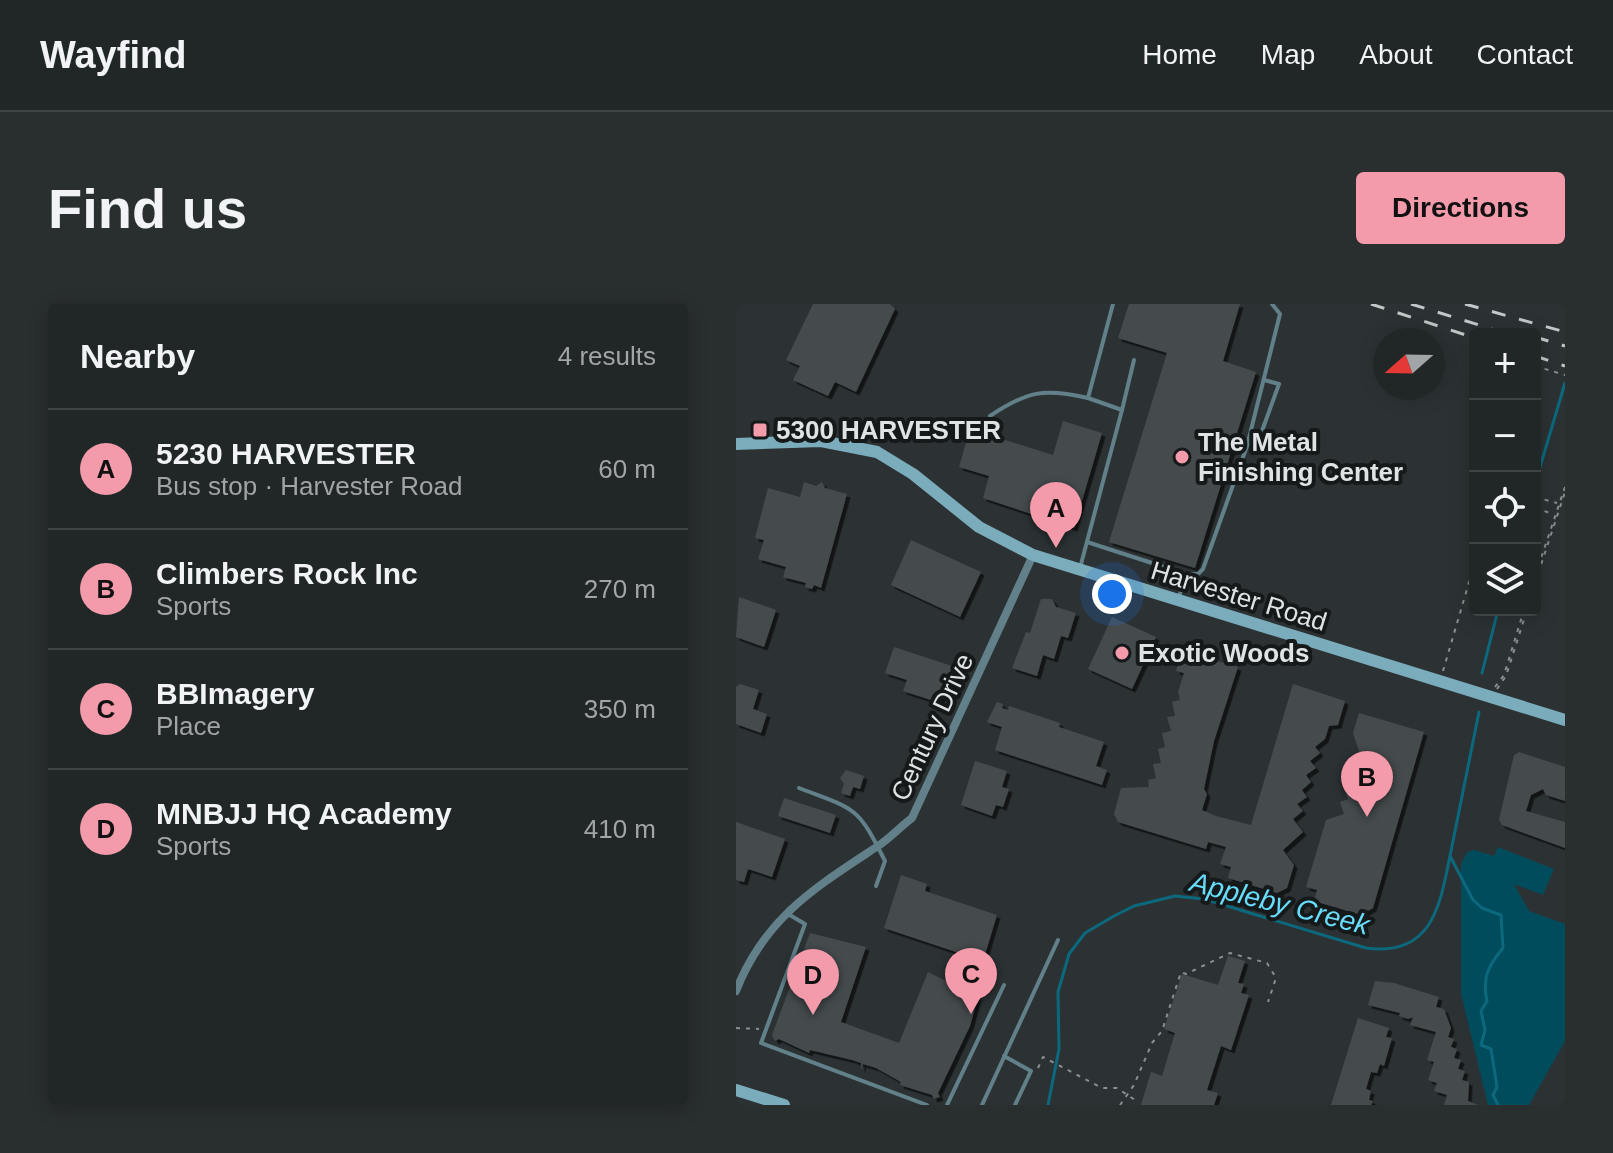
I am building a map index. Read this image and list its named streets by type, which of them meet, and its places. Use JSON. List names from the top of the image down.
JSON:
{
  "streets": {
    "main road": ["Harvester Road"],
    "street": ["Century Drive"]
  },
  "crossings": [
    ["Harvester Road", "Century Drive"]
  ],
  "water": ["Appleby Creek"],
  "places": {
    "transit": ["5300 HARVESTER"],
    "other": ["The Metal Finishing Center", "Exotic Woods"]
  },
  "north": "left",
  "page": {
    "header": "Wayfind",
    "nav": [
      "Home",
      "Map",
      "About",
      "Contact"
    ],
    "buttons": "Directions",
    "title": "Find us",
    "heading": ["Nearby", "4 results"],
    "map_buttons": ["+", "−"],
    "list": [
      {
        "mark": "A",
        "name": "5230 HARVESTER",
        "note": "Bus stop · Harvester Road",
        "value": "60 m"
      },
      {
        "mark": "B",
        "name": "Climbers Rock Inc",
        "note": "Sports",
        "value": "270 m"
      },
      {
        "mark": "C",
        "name": "BBImagery",
        "note": "Place",
        "value": "350 m"
      },
      {
        "mark": "D",
        "name": "MNBJJ HQ Academy",
        "note": "Sports",
        "value": "410 m"
      }
    ],
    "pins": [
      "A",
      "B",
      "C",
      "D"
    ]
  }
}
